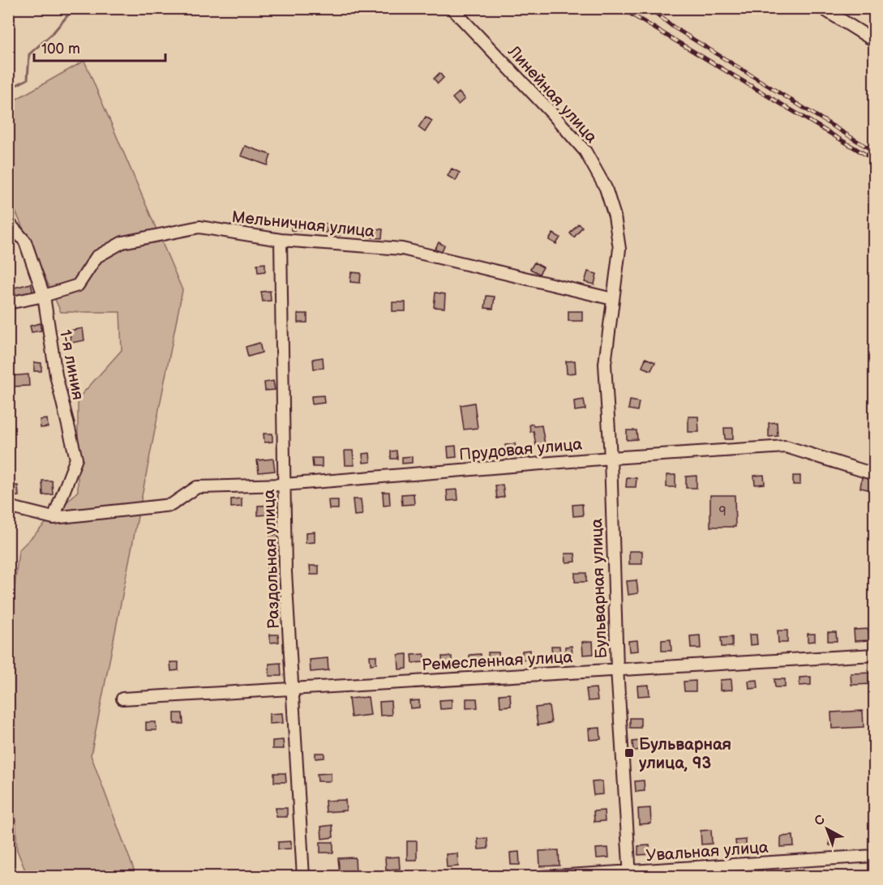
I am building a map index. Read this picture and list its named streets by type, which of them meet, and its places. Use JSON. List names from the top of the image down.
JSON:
{
  "streets": {
    "street": [
      "Линейная улица",
      "Мельничная улица",
      "1-я линия",
      "Прудовая улица",
      "Раздольная улица",
      "Бульварная улица",
      "Ремесленная улица",
      "Увальная улица"
    ]
  },
  "crossings": [
    ["Линейная улица", "Мельничная улица"],
    ["Линейная улица", "Бульварная улица"],
    ["Мельничная улица", "1-я линия"],
    ["Мельничная улица", "Раздольная улица"],
    ["Мельничная улица", "Бульварная улица"],
    ["1-я линия", "Прудовая улица"],
    ["Прудовая улица", "Раздольная улица"],
    ["Прудовая улица", "Бульварная улица"],
    ["Раздольная улица", "Ремесленная улица"],
    ["Бульварная улица", "Ремесленная улица"],
    ["Бульварная улица", "Увальная улица"]
  ],
  "places": {
    "transit": ["Бульварная улица, 93"]
  },
  "house_numbers": ["9"],
  "scale_bar": "100 m",
  "north": "top left"
}
